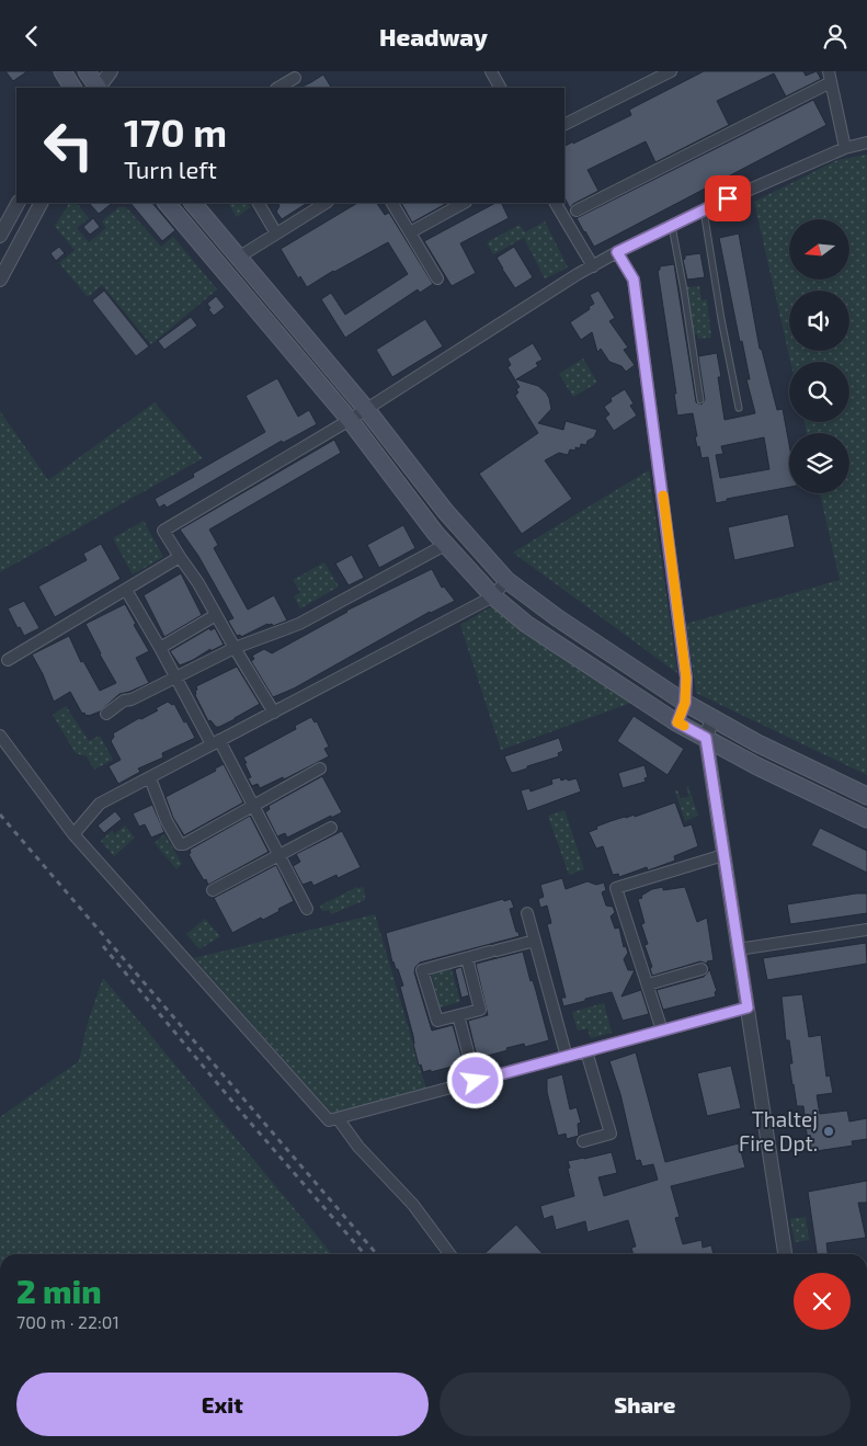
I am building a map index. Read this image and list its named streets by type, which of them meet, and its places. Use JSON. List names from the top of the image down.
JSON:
{
  "places": ["Thaltej Fire Dpt."],
  "north": "left",
  "page": {
    "header": "Headway",
    "turn": ["170 m", "Turn left"],
    "heading": ["2 min", "700 m · 22:01"],
    "buttons": ["Exit", "Share"]
  }
}
